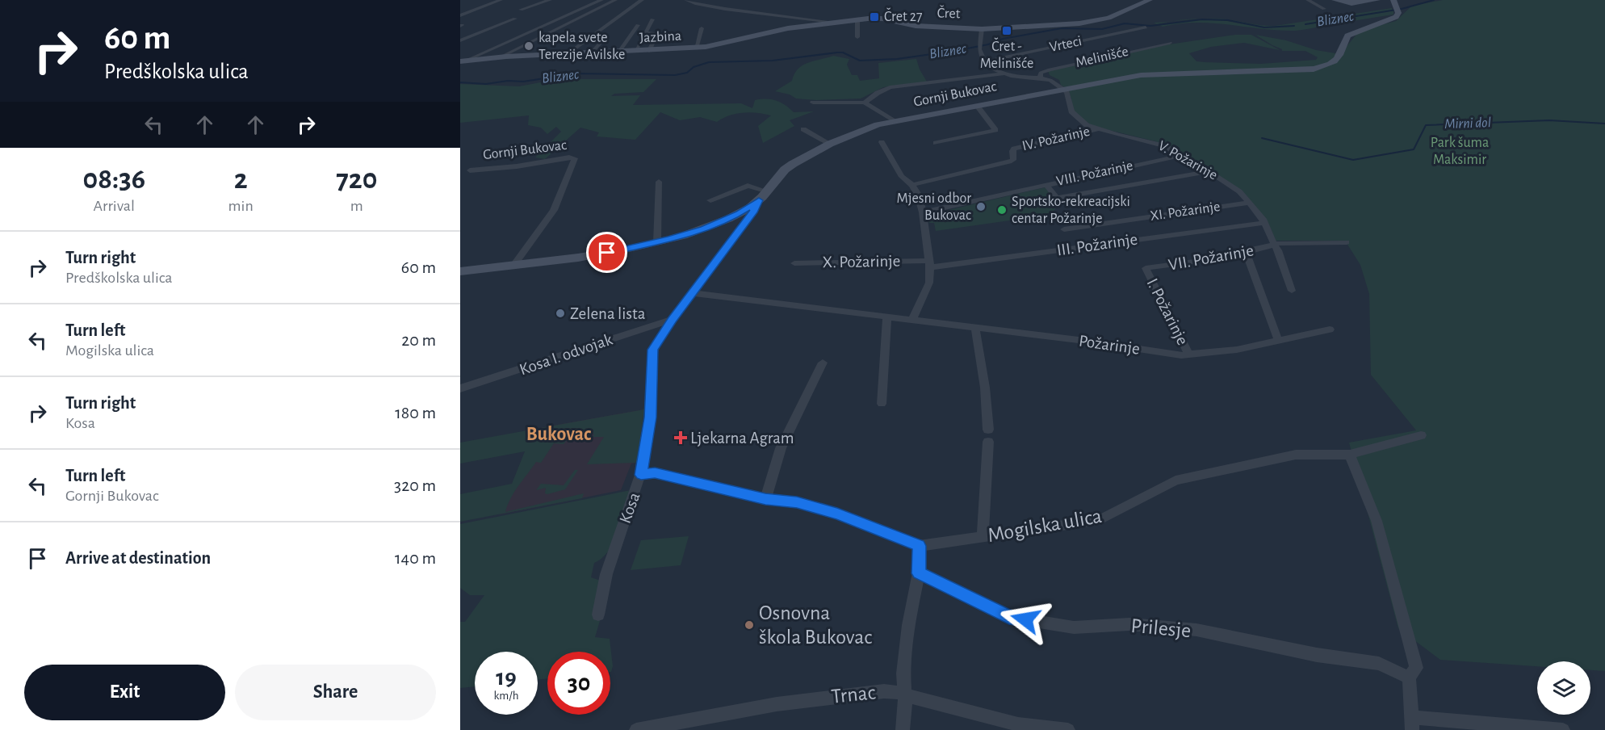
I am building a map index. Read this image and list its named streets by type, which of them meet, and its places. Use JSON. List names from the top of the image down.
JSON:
{
  "streets": {
    "street": [
      "Čret",
      "Jazbina",
      "Vrteci",
      "Melinišće",
      "Gornji Bukovac",
      "IV. Požarinje",
      "V. Požarinje",
      "VIII. Požarinje",
      "XI. Požarinje",
      "III. Požarinje",
      "VII. Požarinje",
      "X. Požarinje",
      "I. Požarinje",
      "Požarinje",
      "Kosa I. odvojak",
      "Kosa",
      "Mogilska ulica",
      "Prilesje",
      "Trnac"
    ]
  },
  "crossings": [
    ["Čret", "Jazbina"],
    ["Vrteci", "Melinišće"],
    ["Melinišće", "Gornji Bukovac"],
    ["Melinišće", "V. Požarinje"],
    ["Gornji Bukovac", "V. Požarinje"],
    ["Gornji Bukovac", "Kosa"],
    ["IV. Požarinje", "V. Požarinje"],
    ["V. Požarinje", "VIII. Požarinje"],
    ["V. Požarinje", "XI. Požarinje"],
    ["V. Požarinje", "III. Požarinje"],
    ["V. Požarinje", "VII. Požarinje"],
    ["III. Požarinje", "X. Požarinje"],
    ["VII. Požarinje", "I. Požarinje"],
    ["I. Požarinje", "Požarinje"],
    ["Požarinje", "Kosa"],
    ["Kosa I. odvojak", "Kosa"]
  ],
  "districts": ["Bukovac"],
  "water": ["Bliznec", "Mirni dol"],
  "parks": ["Park šuma Maksimir"],
  "places": {
    "transit": ["Čret 27", "Čret - Melinišće"],
    "other": [
      "kapela svete Terezije Avilske",
      "Mjesni odbor Bukovac",
      "Sportsko-rekreacijski centar Požarinje",
      "Zelena lista",
      "Osnovna škola Bukovac"
    ],
    "health": ["Ljekarna Agram"]
  },
  "page": {
    "turn": ["60 m", "Predškolska ulica"],
    "eta": [
      "08:36",
      "Arrival",
      "2",
      "min",
      "720",
      "m"
    ],
    "list": [
      {
        "name": "Turn right",
        "note": "Predškolska ulica",
        "value": "60 m"
      },
      {
        "name": "Turn left",
        "note": "Mogilska ulica",
        "value": "20 m"
      },
      {
        "name": "Turn right",
        "note": "Kosa",
        "value": "180 m"
      },
      {
        "name": "Turn left",
        "note": "Gornji Bukovac",
        "value": "320 m"
      },
      {
        "name": "Arrive at destination",
        "value": "140 m"
      }
    ],
    "speed": "19 km/h",
    "limit": "30",
    "buttons": ["Exit", "Share"]
  }
}
